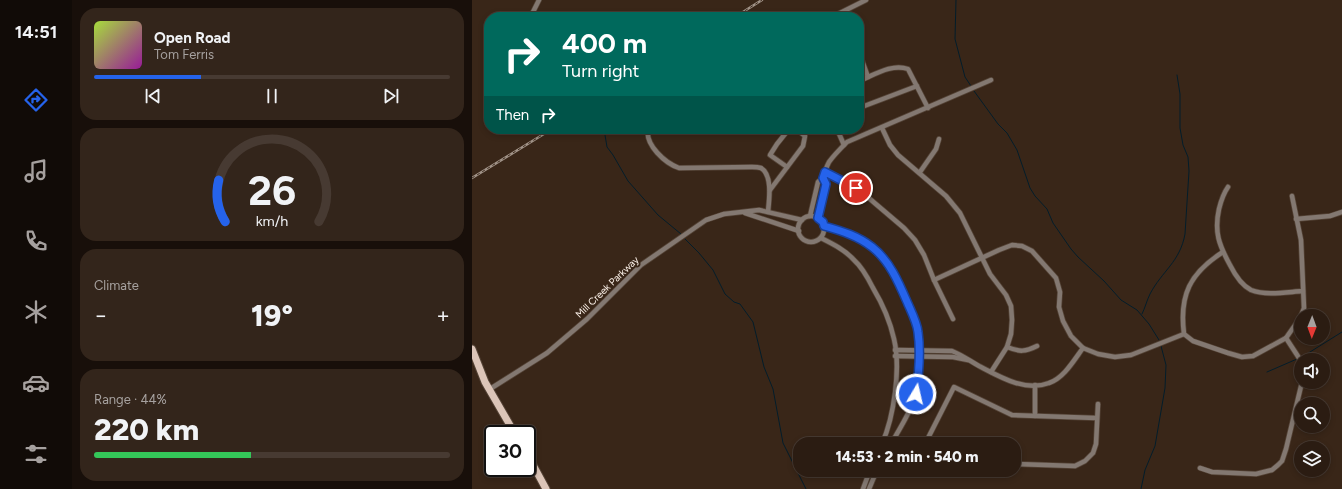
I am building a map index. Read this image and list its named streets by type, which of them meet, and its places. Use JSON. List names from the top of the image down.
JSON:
{
  "streets": {
    "street": ["Mill Creek Parkway"]
  },
  "north": "bottom",
  "page": {
    "tabs": "14:51",
    "turn": ["400 m", "Turn right"],
    "song": ["Open Road", "Tom Ferris"],
    "then": "Then",
    "tile": [
      "Climate",
      ["Range · 44%", "220 km"]
    ],
    "heat": ["−", "19°", "+"],
    "limit": "30",
    "trip": "14:53 · 2 min · 540 m",
    "gauge": ["26", "km/h"]
  }
}
